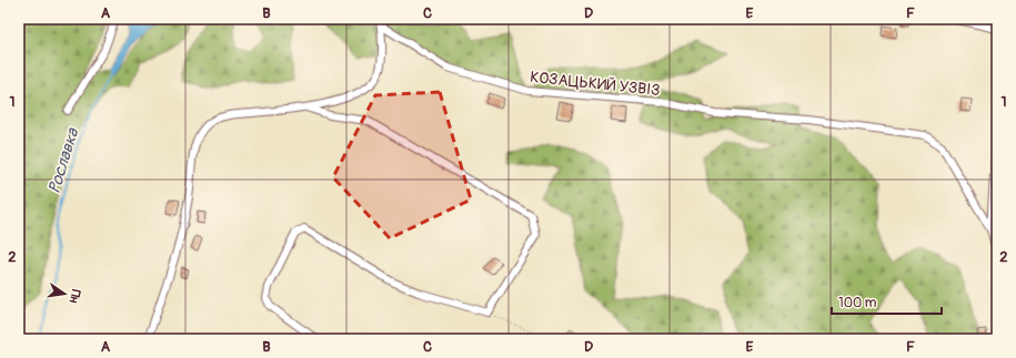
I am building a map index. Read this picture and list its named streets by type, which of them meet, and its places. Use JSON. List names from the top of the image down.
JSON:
{
  "streets": {
    "street": ["КОЗАЦЬКИЙ УЗВІЗ"]
  },
  "water": ["Рославка"],
  "scale_bar": "100 m",
  "north": "right",
  "grid": {
    "columns": [
      "A",
      "B",
      "C",
      "D",
      "E",
      "F"
    ],
    "rows": ["1", "2"]
  }
}
